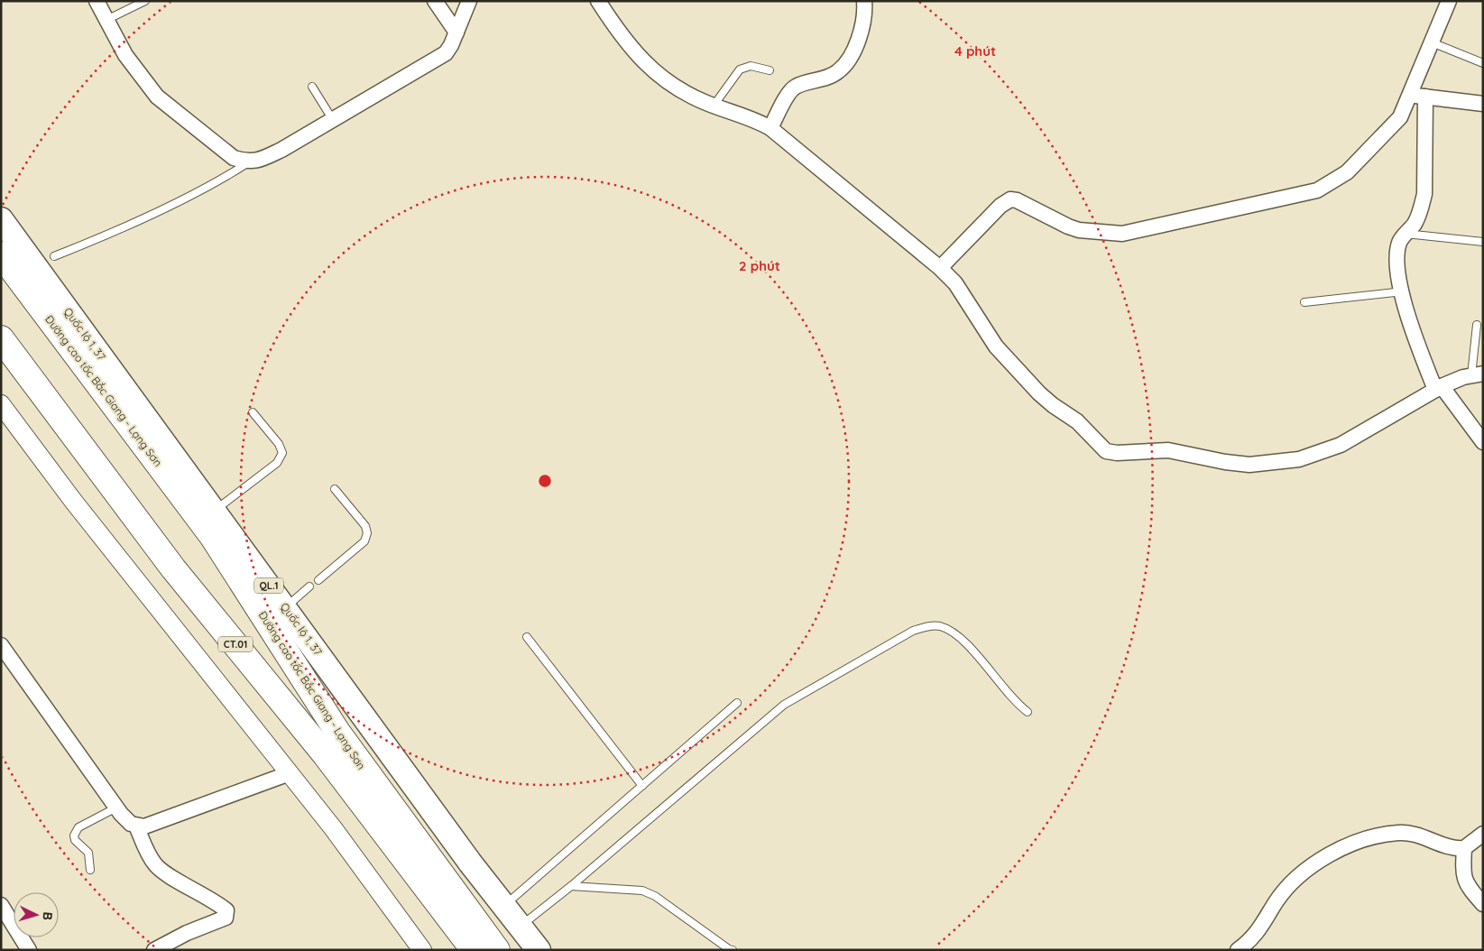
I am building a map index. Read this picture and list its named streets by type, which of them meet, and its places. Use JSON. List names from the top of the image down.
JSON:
{
  "streets": {
    "highway": [
      "Quốc lộ 1, 37",
      "Đường cao tốc Bắc Giang - Lạng Sơn",
      "QL.1",
      "CT.01"
    ]
  },
  "north": "right",
  "rings": ["4 phút", "2 phút"]
}
